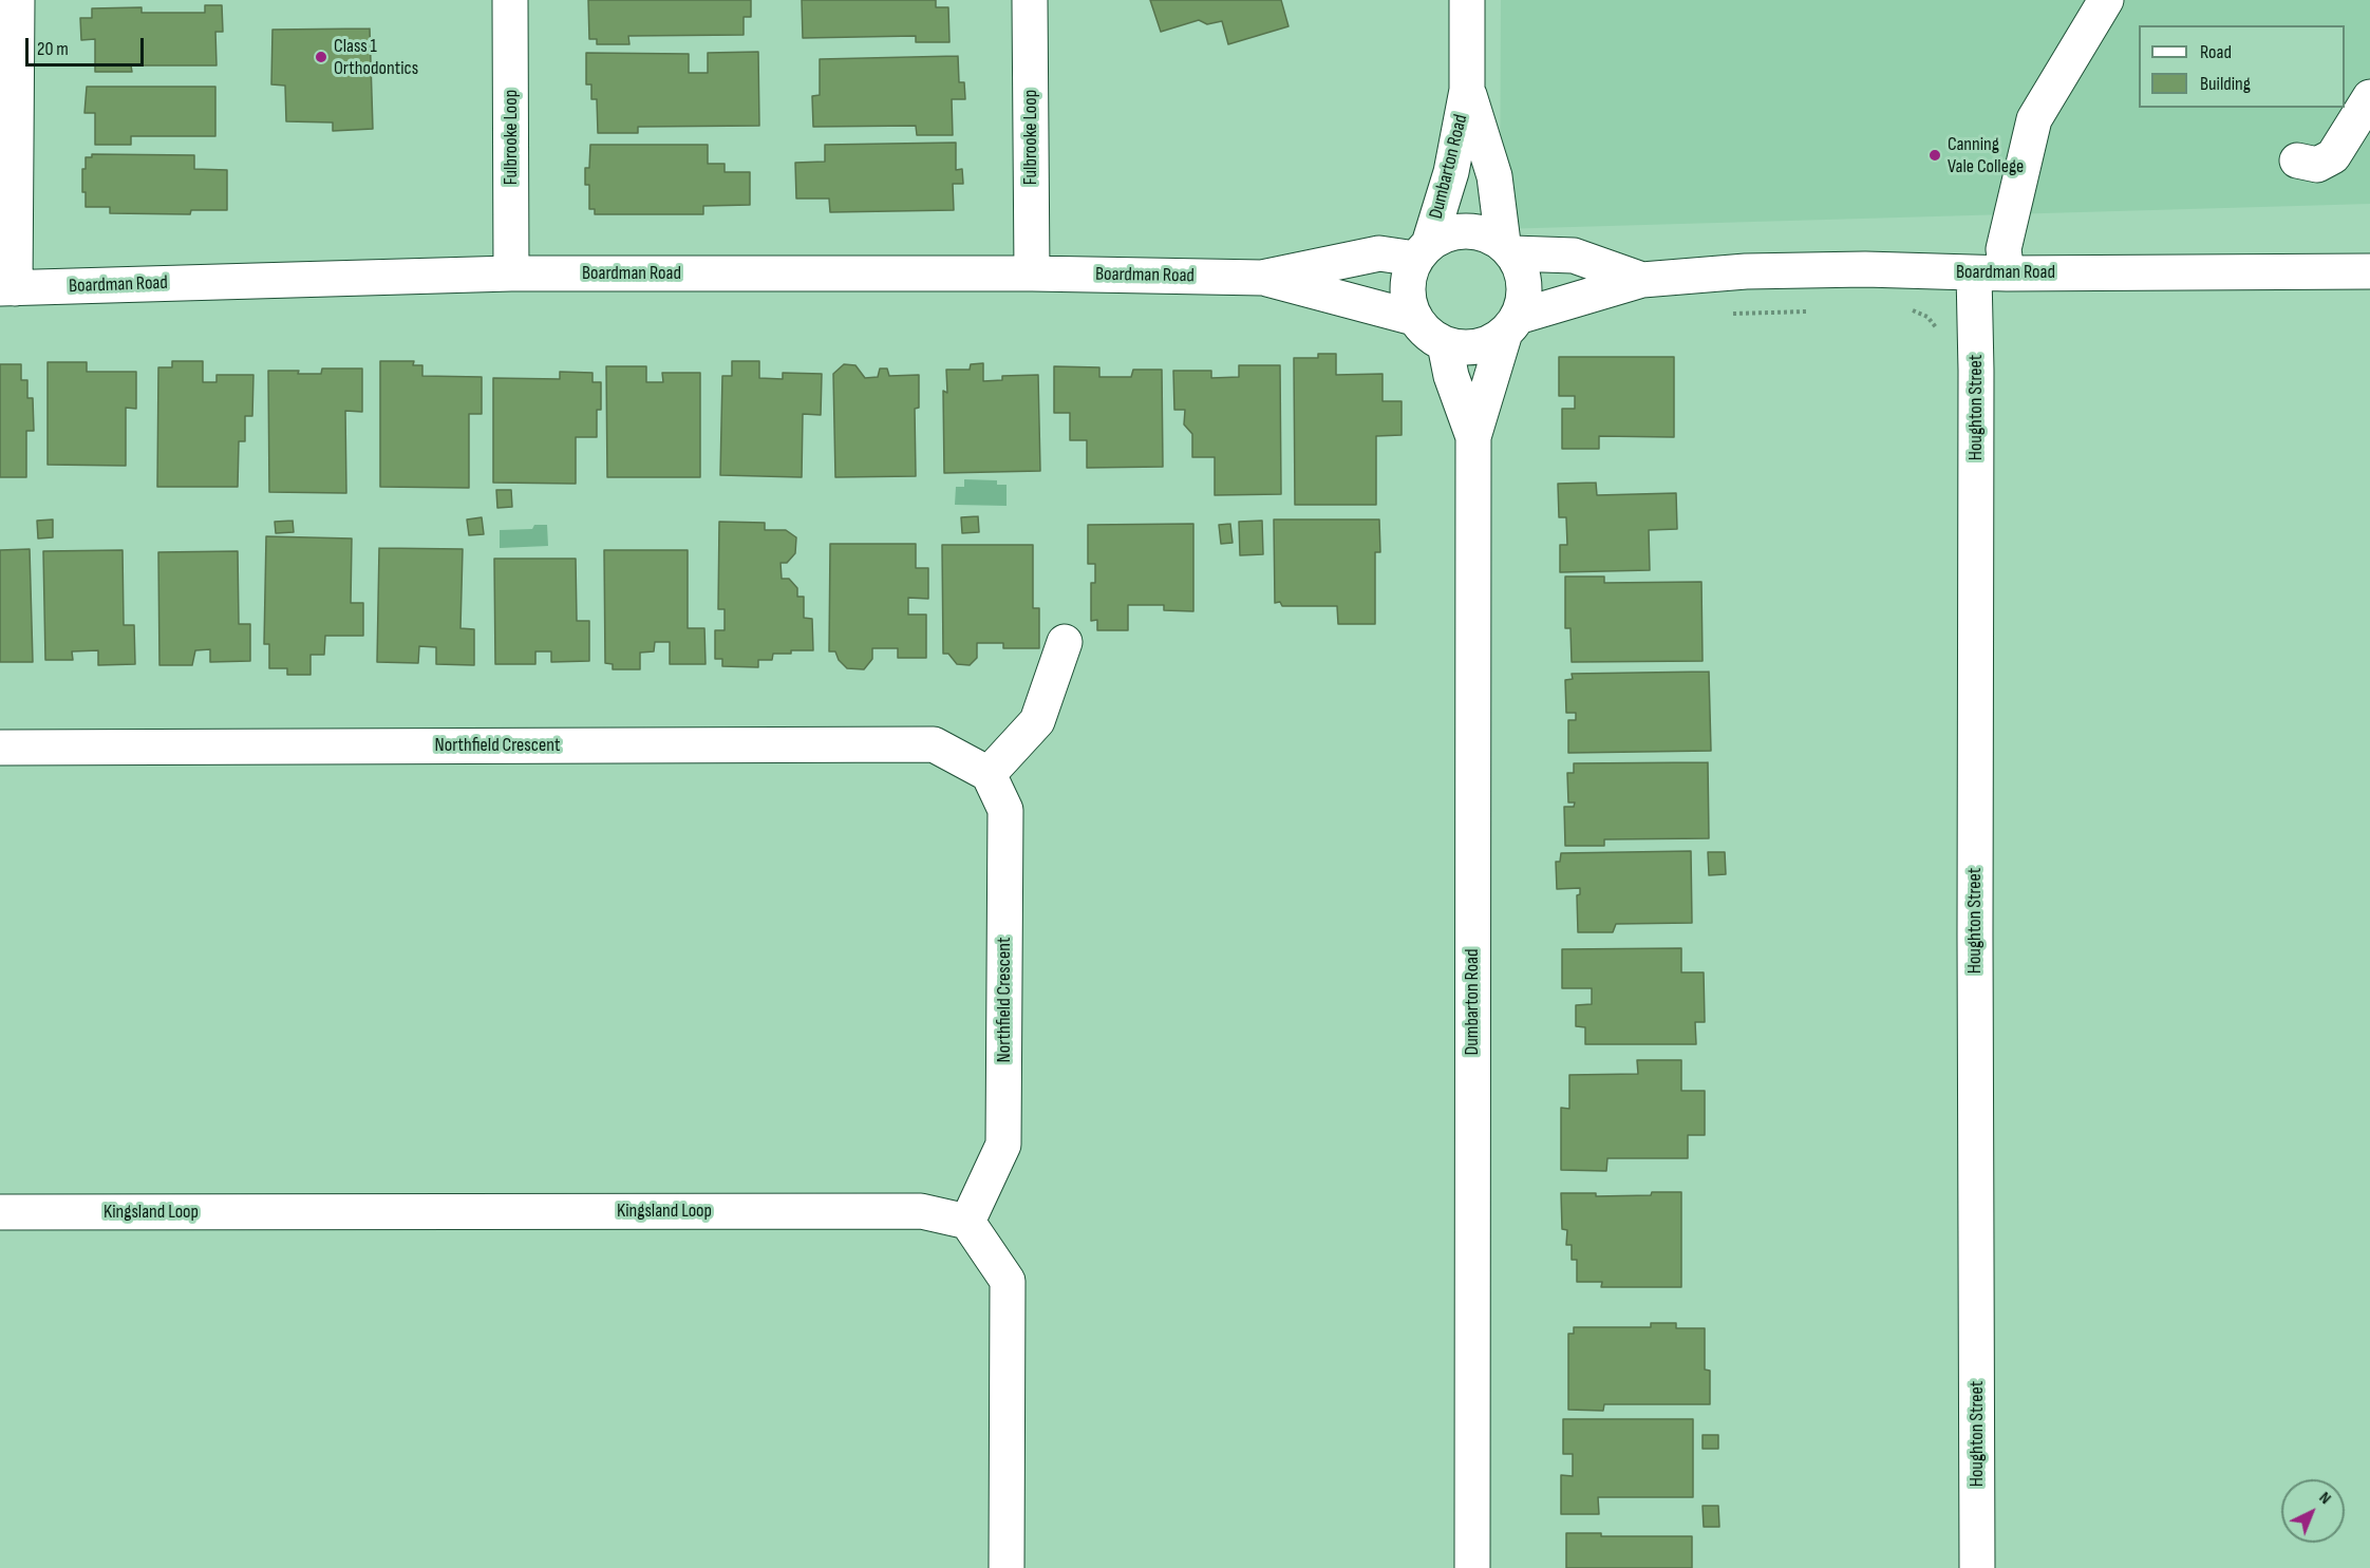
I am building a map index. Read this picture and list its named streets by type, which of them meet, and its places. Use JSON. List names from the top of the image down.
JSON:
{
  "streets": {
    "street": [
      "Fulbrooke Loop",
      "Dumbarton Road",
      "Boardman Road",
      "Houghton Street",
      "Northfield Crescent",
      "Kingsland Loop"
    ]
  },
  "crossings": [
    ["Fulbrooke Loop", "Boardman Road"],
    ["Dumbarton Road", "Boardman Road"],
    ["Boardman Road", "Houghton Street"],
    ["Northfield Crescent", "Kingsland Loop"]
  ],
  "places": ["Class 1 Orthodontics", "Canning Vale College"],
  "legend": ["Road", "Building"],
  "scale_bar": "20 m",
  "north": "top right"
}
